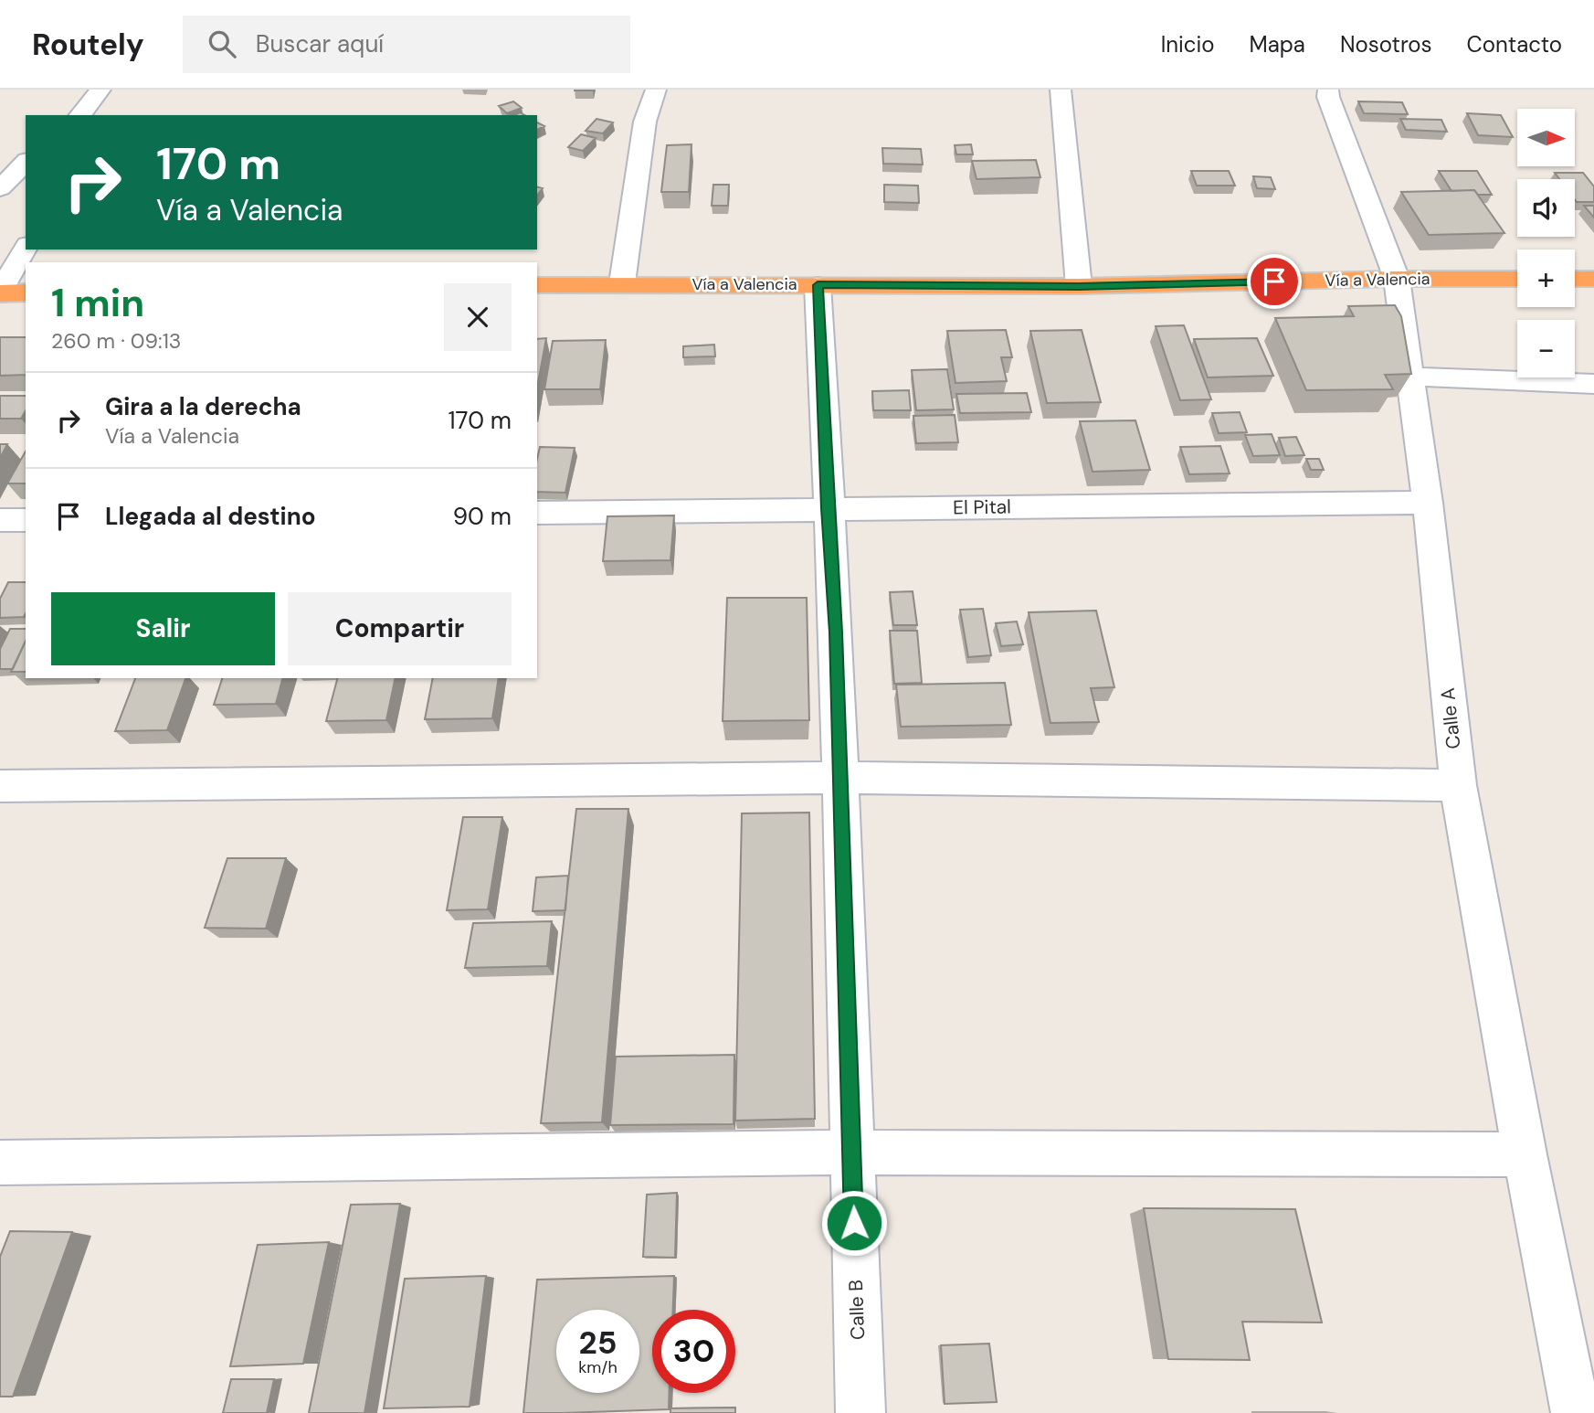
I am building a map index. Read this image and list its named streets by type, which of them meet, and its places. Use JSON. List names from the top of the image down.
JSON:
{
  "streets": {
    "highway": ["Vía a Valencia"],
    "street": ["El Pital", "Calle A", "Calle B"]
  },
  "crossings": [
    ["Vía a Valencia", "Calle A"],
    ["Vía a Valencia", "Calle B"],
    ["El Pital", "Calle A"],
    ["El Pital", "Calle B"]
  ],
  "north": "right",
  "page": {
    "header": "Routely",
    "search": "Buscar aquí",
    "nav": [
      "Inicio",
      "Mapa",
      "Nosotros",
      "Contacto"
    ],
    "map_buttons": ["+", "−"],
    "turn": ["170 m", "Vía a Valencia"],
    "heading": ["1 min", "260 m · 09:13"],
    "list": [
      {
        "name": "Gira a la derecha",
        "note": "Vía a Valencia",
        "value": "170 m"
      },
      {
        "name": "Llegada al destino",
        "value": "90 m"
      }
    ],
    "buttons": ["Salir", "Compartir"],
    "speed": "25 km/h",
    "limit": "30"
  }
}
